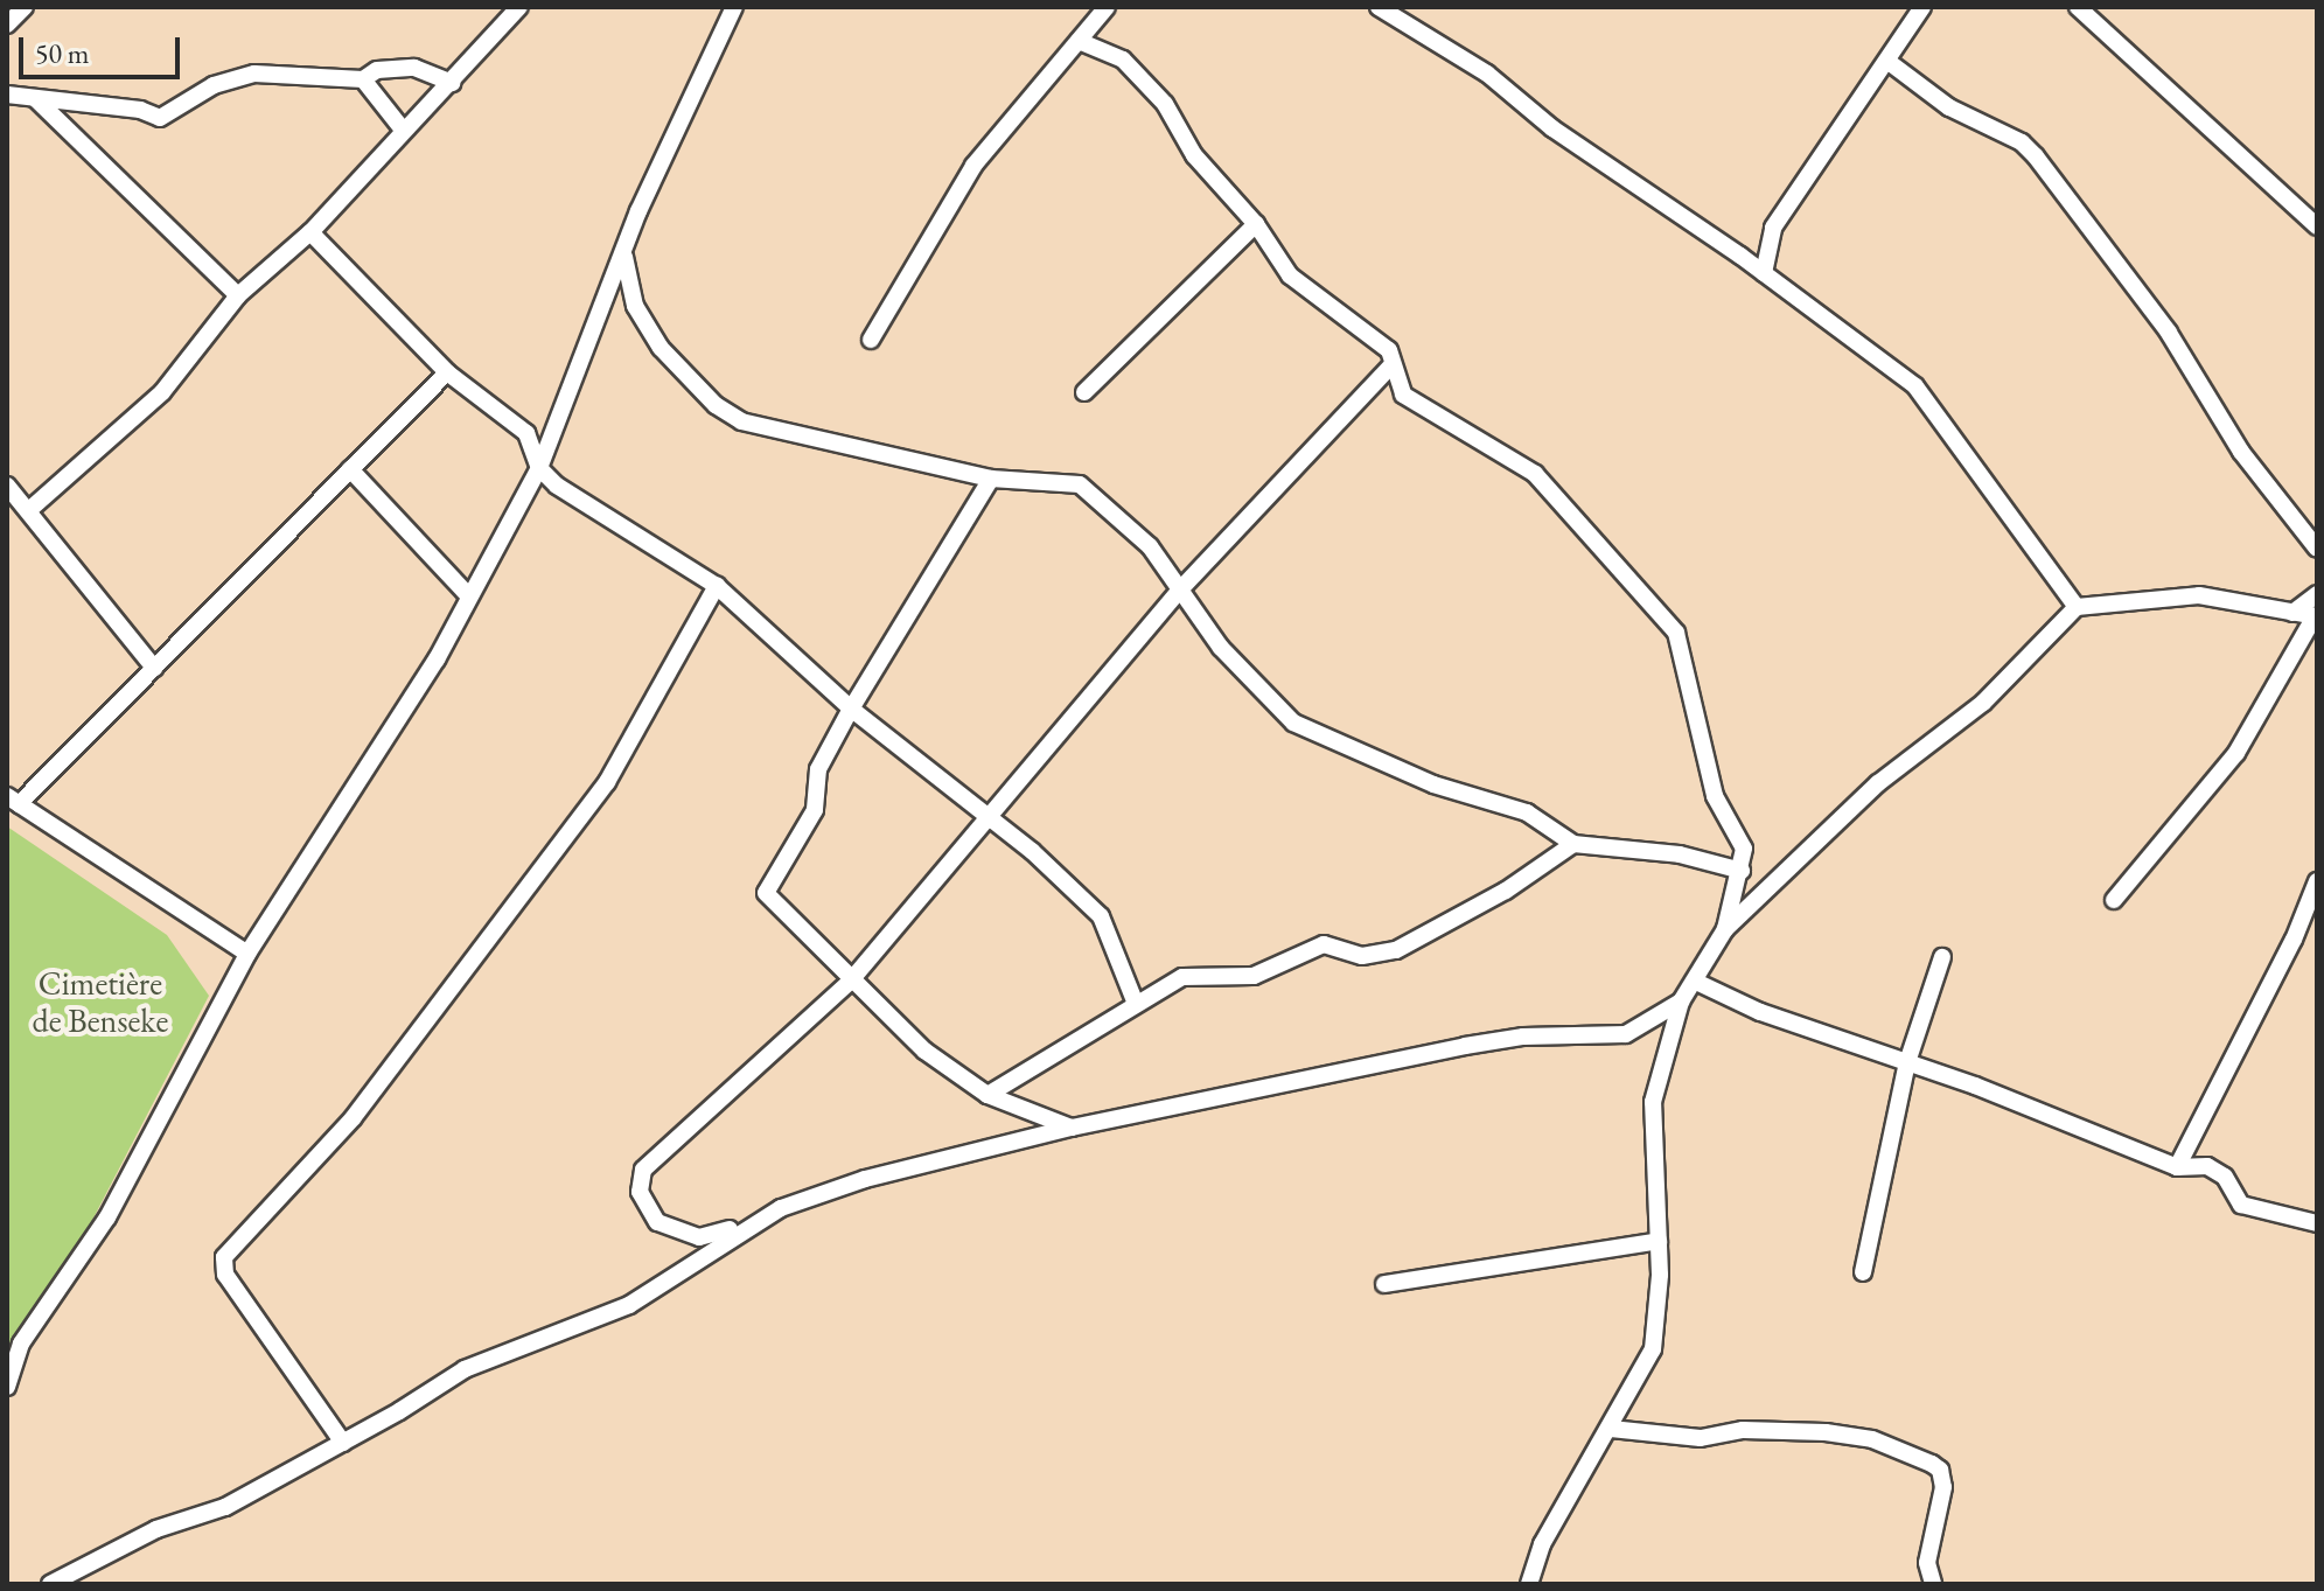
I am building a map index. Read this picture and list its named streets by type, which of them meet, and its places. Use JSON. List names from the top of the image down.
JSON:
{
  "parks": ["Cimetière de Benseke"],
  "scale_bar": "50 m"
}
